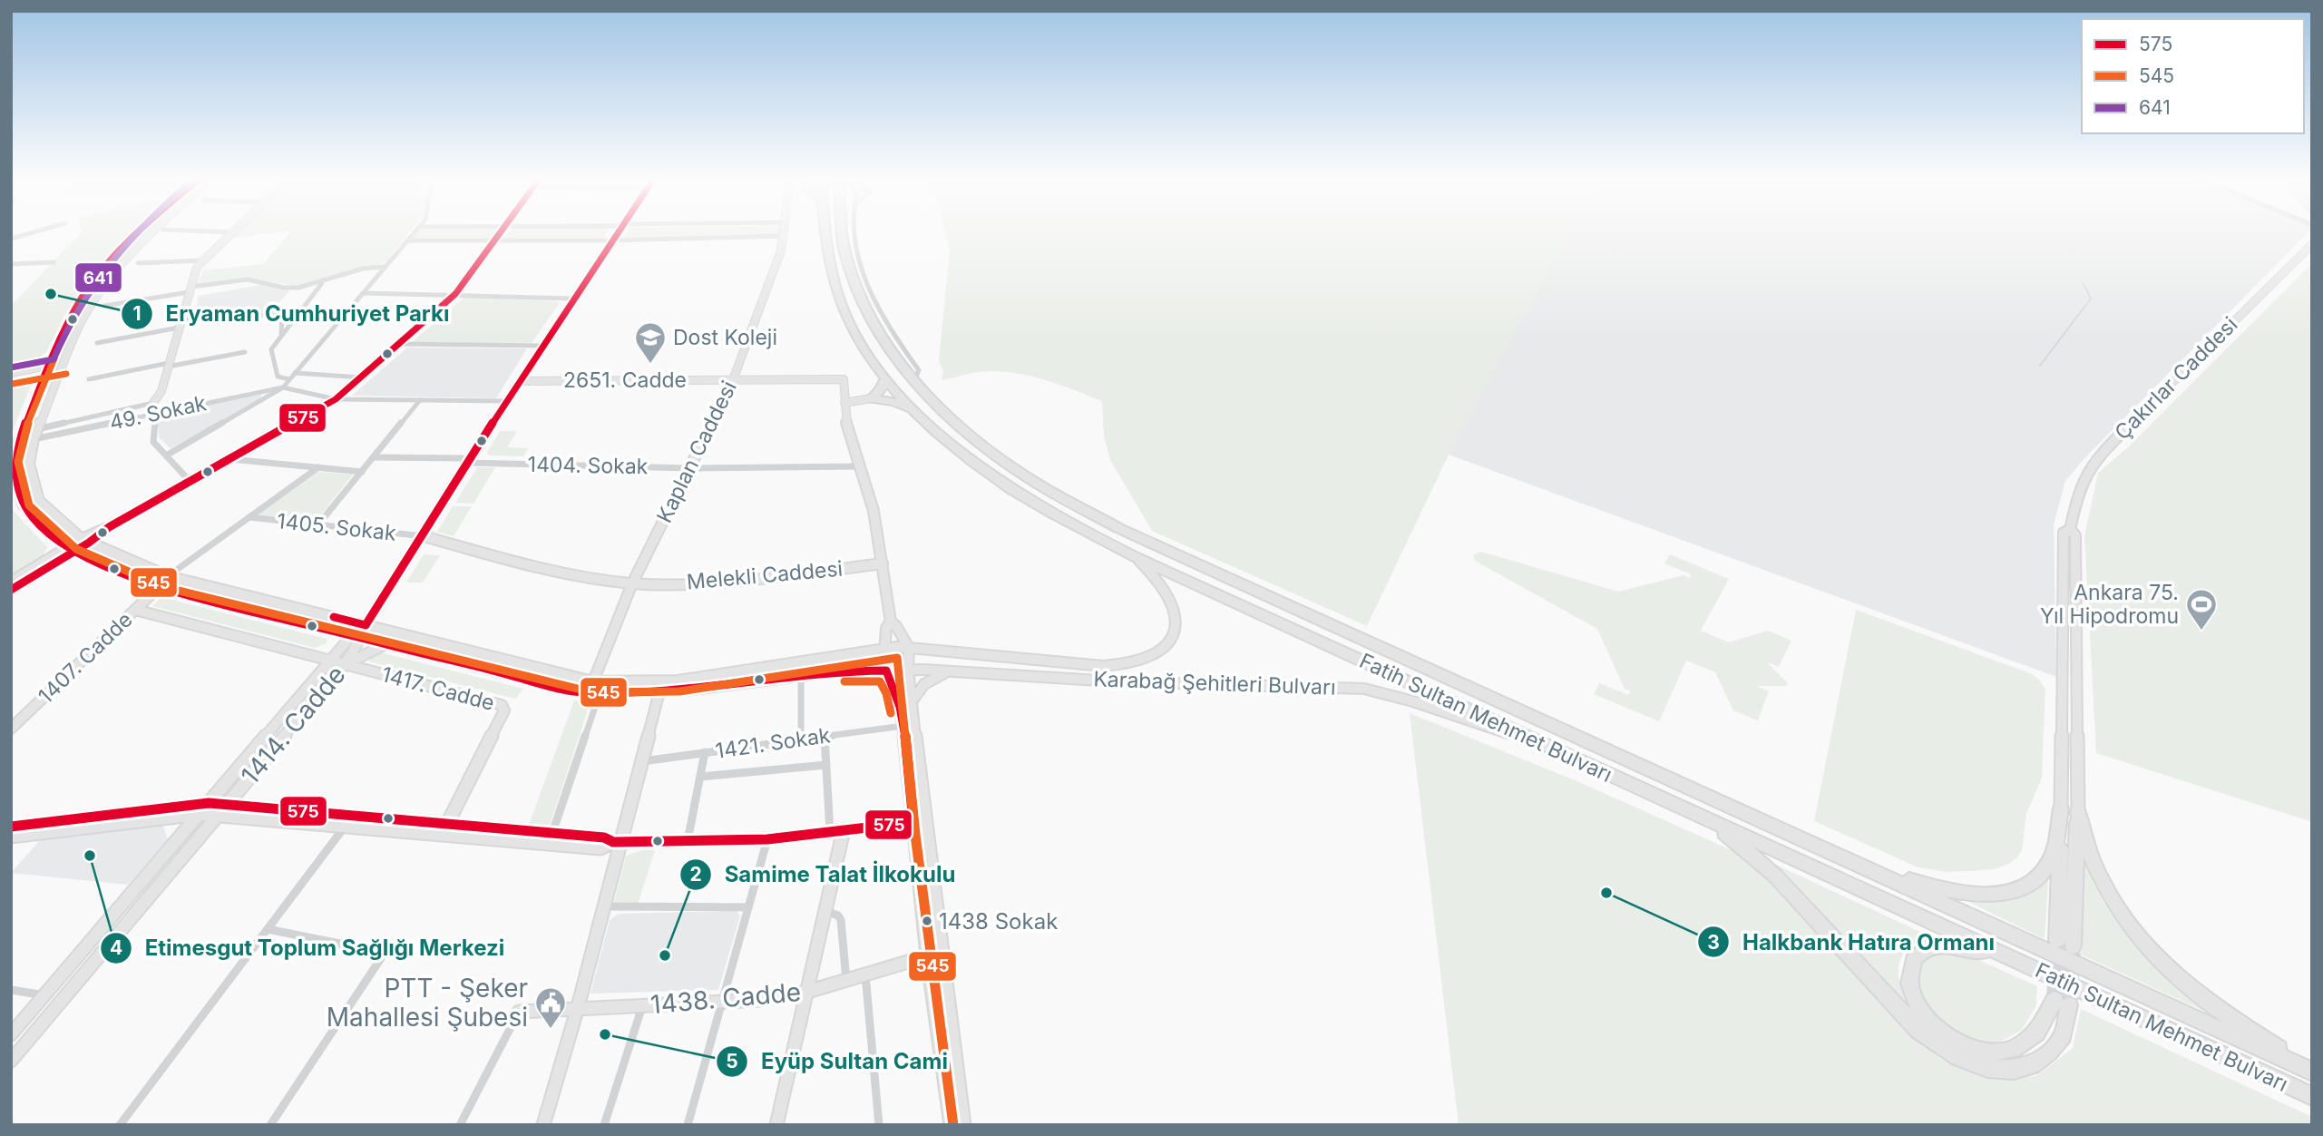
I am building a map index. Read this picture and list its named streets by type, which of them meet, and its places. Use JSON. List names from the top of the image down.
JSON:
{
  "streets": {
    "highway": ["Fatih Sultan Mehmet Bulvarı"],
    "main road": [
      "Çakırlar Caddesi",
      "2651. Cadde",
      "Kaplan Caddesi",
      "Melekli Caddesi",
      "1407. Cadde",
      "Karabağ Şehitleri Bulvarı",
      "1417. Cadde",
      "1414. Cadde",
      "1438. Cadde"
    ],
    "street": [
      "49. Sokak",
      "1404. Sokak",
      "1405. Sokak",
      "1421. Sokak"
    ]
  },
  "crossings": [
    ["2651. Cadde", "Kaplan Caddesi"],
    ["49. Sokak", "Karabağ Şehitleri Bulvarı"],
    ["Kaplan Caddesi", "1404. Sokak"],
    ["Kaplan Caddesi", "Melekli Caddesi"],
    ["Kaplan Caddesi", "Karabağ Şehitleri Bulvarı"],
    ["1405. Sokak", "Melekli Caddesi"],
    ["1407. Cadde", "Karabağ Şehitleri Bulvarı"],
    ["1407. Cadde", "1417. Cadde"],
    ["Karabağ Şehitleri Bulvarı", "Fatih Sultan Mehmet Bulvarı"],
    ["Karabağ Şehitleri Bulvarı", "1414. Cadde"],
    ["1417. Cadde", "1414. Cadde"]
  ],
  "places": {
    "other": [
      "Eryaman Cumhuriyet Parkı",
      "Etimesgut Toplum Sağlığı Merkezi",
      "Halkbank Hatıra Ormanı",
      "1438 Sokak",
      "Samime Talat İlkokulu",
      "Eyüp Sultan Cami"
    ],
    "school or university": ["Dost Koleji"],
    "sports": ["Ankara 75. Yıl Hipodromu"],
    "public building": ["PTT - Şeker Mahallesi Şubesi"]
  },
  "lines": ["transit line 575", "transit line 641", "transit line 545"],
  "legend": ["575", "545", "641"]
}
